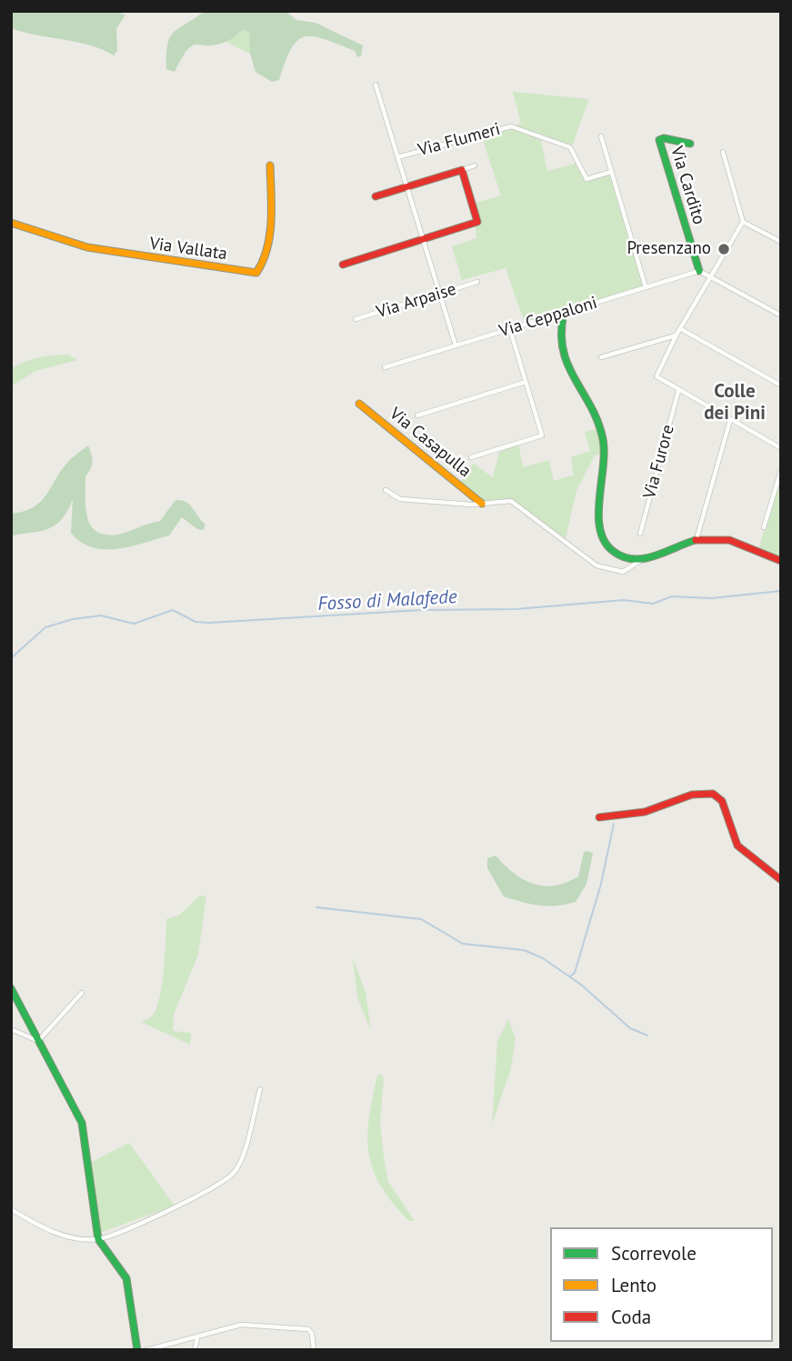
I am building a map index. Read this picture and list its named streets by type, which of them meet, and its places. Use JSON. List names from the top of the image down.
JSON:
{
  "streets": {
    "street": [
      "Via Flumeri",
      "Via Cardito",
      "Via Vallata",
      "Via Arpaise",
      "Via Ceppaloni",
      "Via Casapulla",
      "Via Furore"
    ]
  },
  "crossings": [
    ["Via Cardito", "Via Ceppaloni"]
  ],
  "districts": ["Colle dei Pini"],
  "water": ["Fosso di Malafede"],
  "places": ["Presenzano"],
  "legend": ["Scorrevole", "Lento", "Coda"]
}
